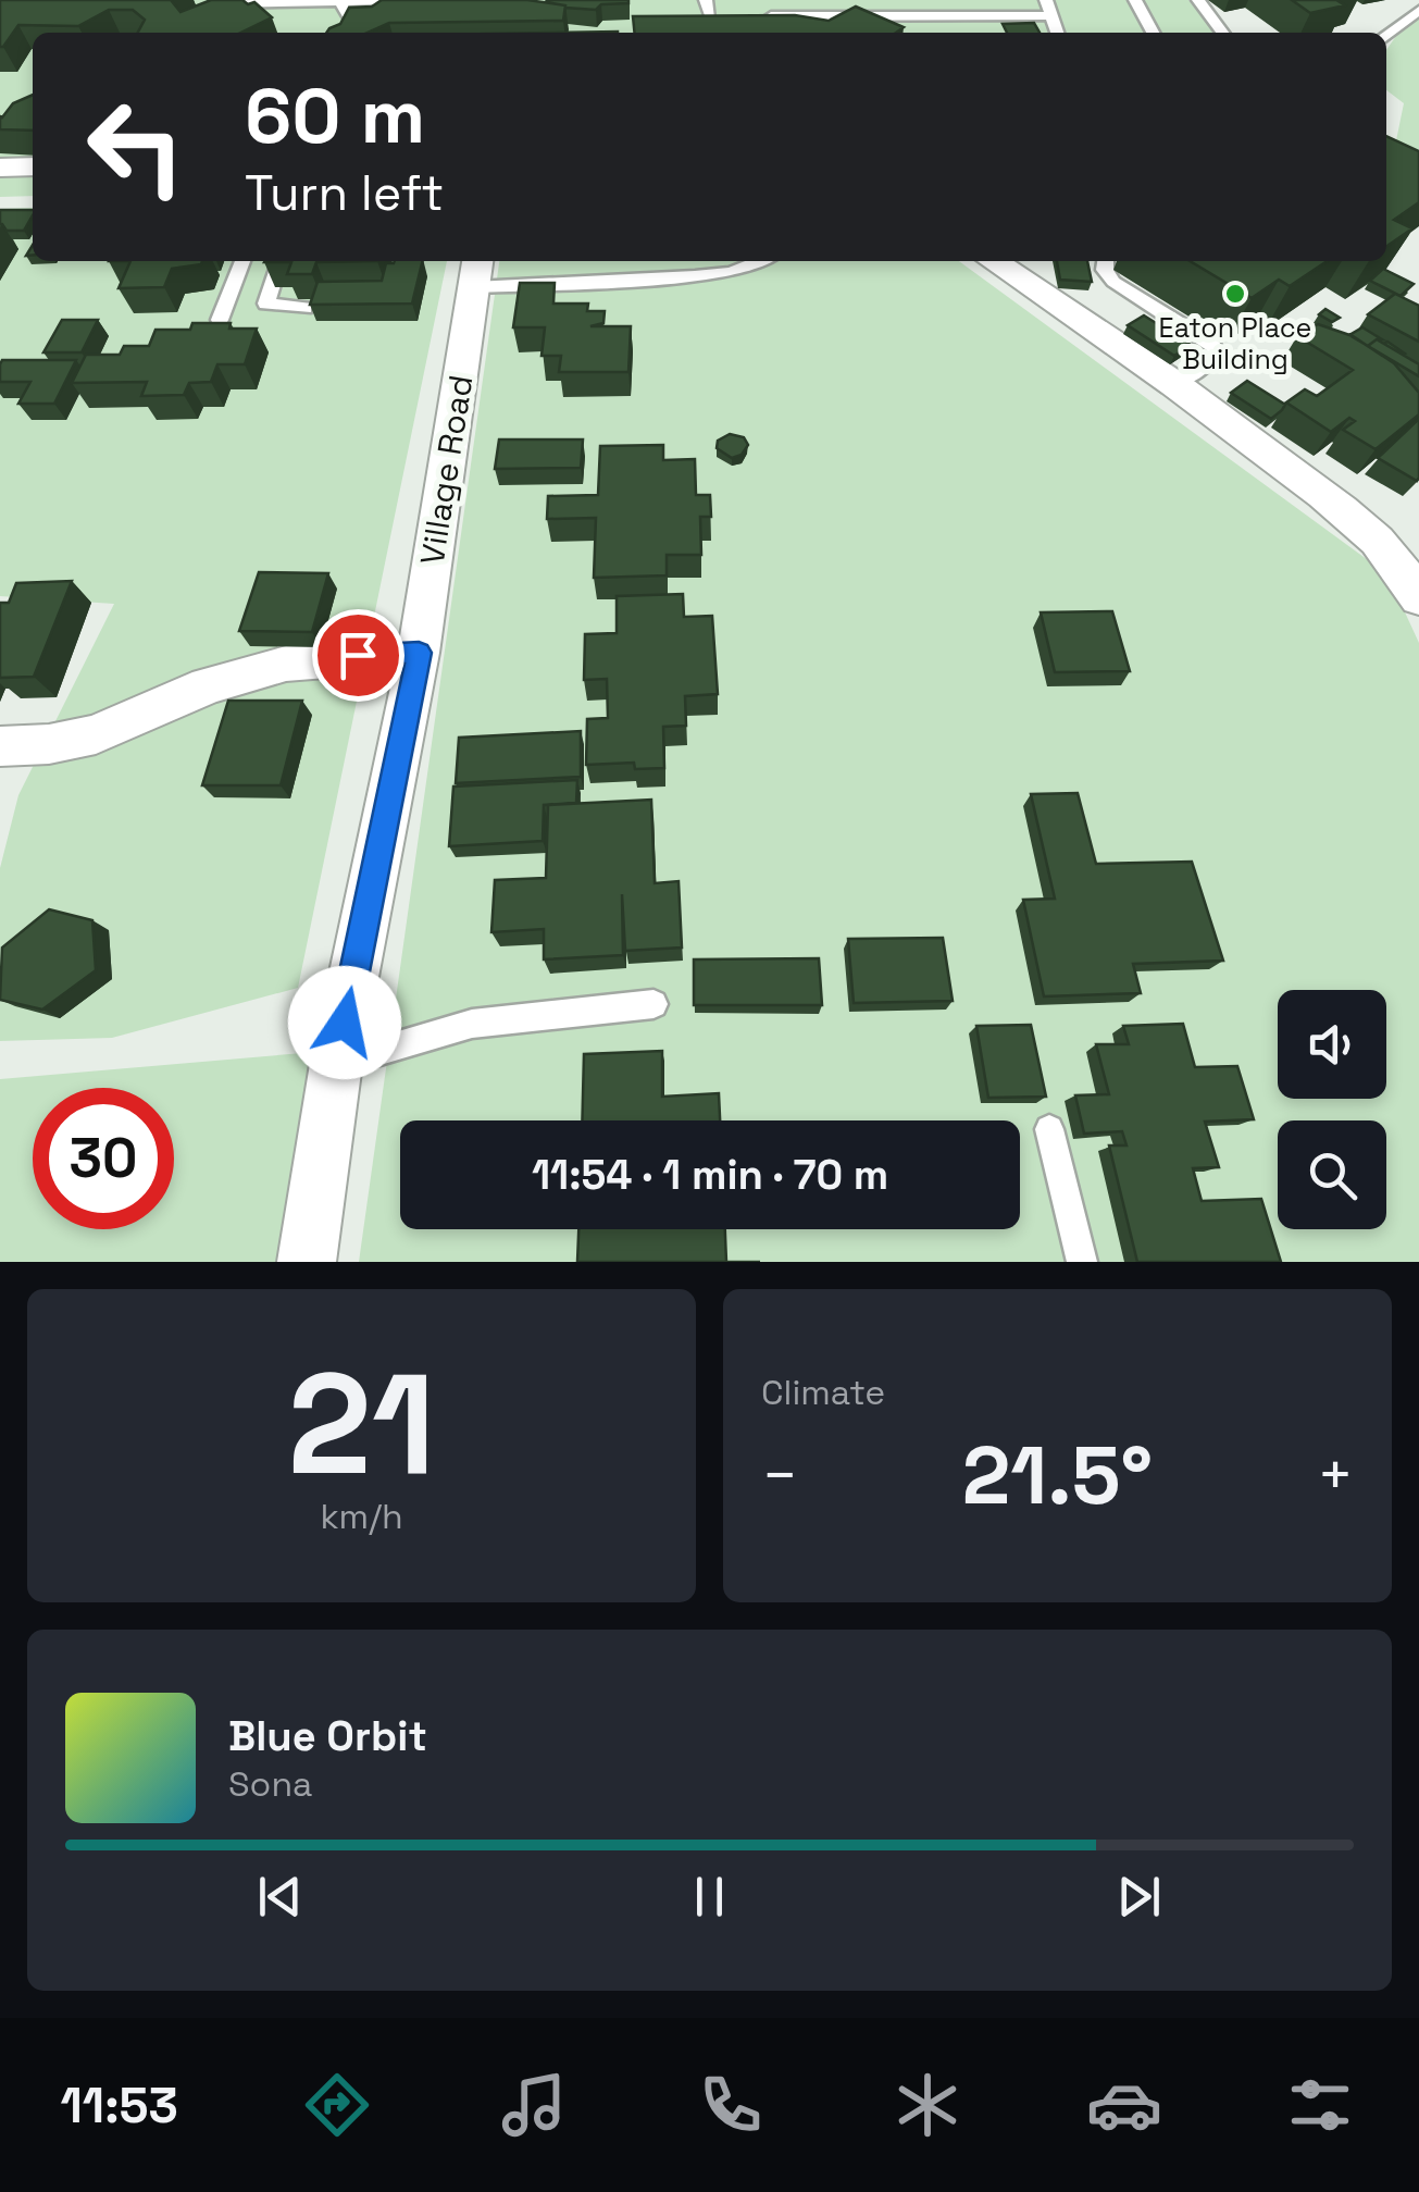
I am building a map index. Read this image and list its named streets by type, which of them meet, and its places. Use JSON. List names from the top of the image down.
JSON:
{
  "streets": {
    "street": ["Village Road"]
  },
  "places": ["Eaton Place Building"],
  "page": {
    "turn": ["60 m", "Turn left"],
    "limit": "30",
    "trip": "11:54 · 1 min · 70 m",
    "tile": [
      ["21", "km/h"],
      "Climate"
    ],
    "heat": ["−", "21.5°", "+"],
    "song": ["Blue Orbit", "Sona"],
    "tabs": "11:53"
  }
}
